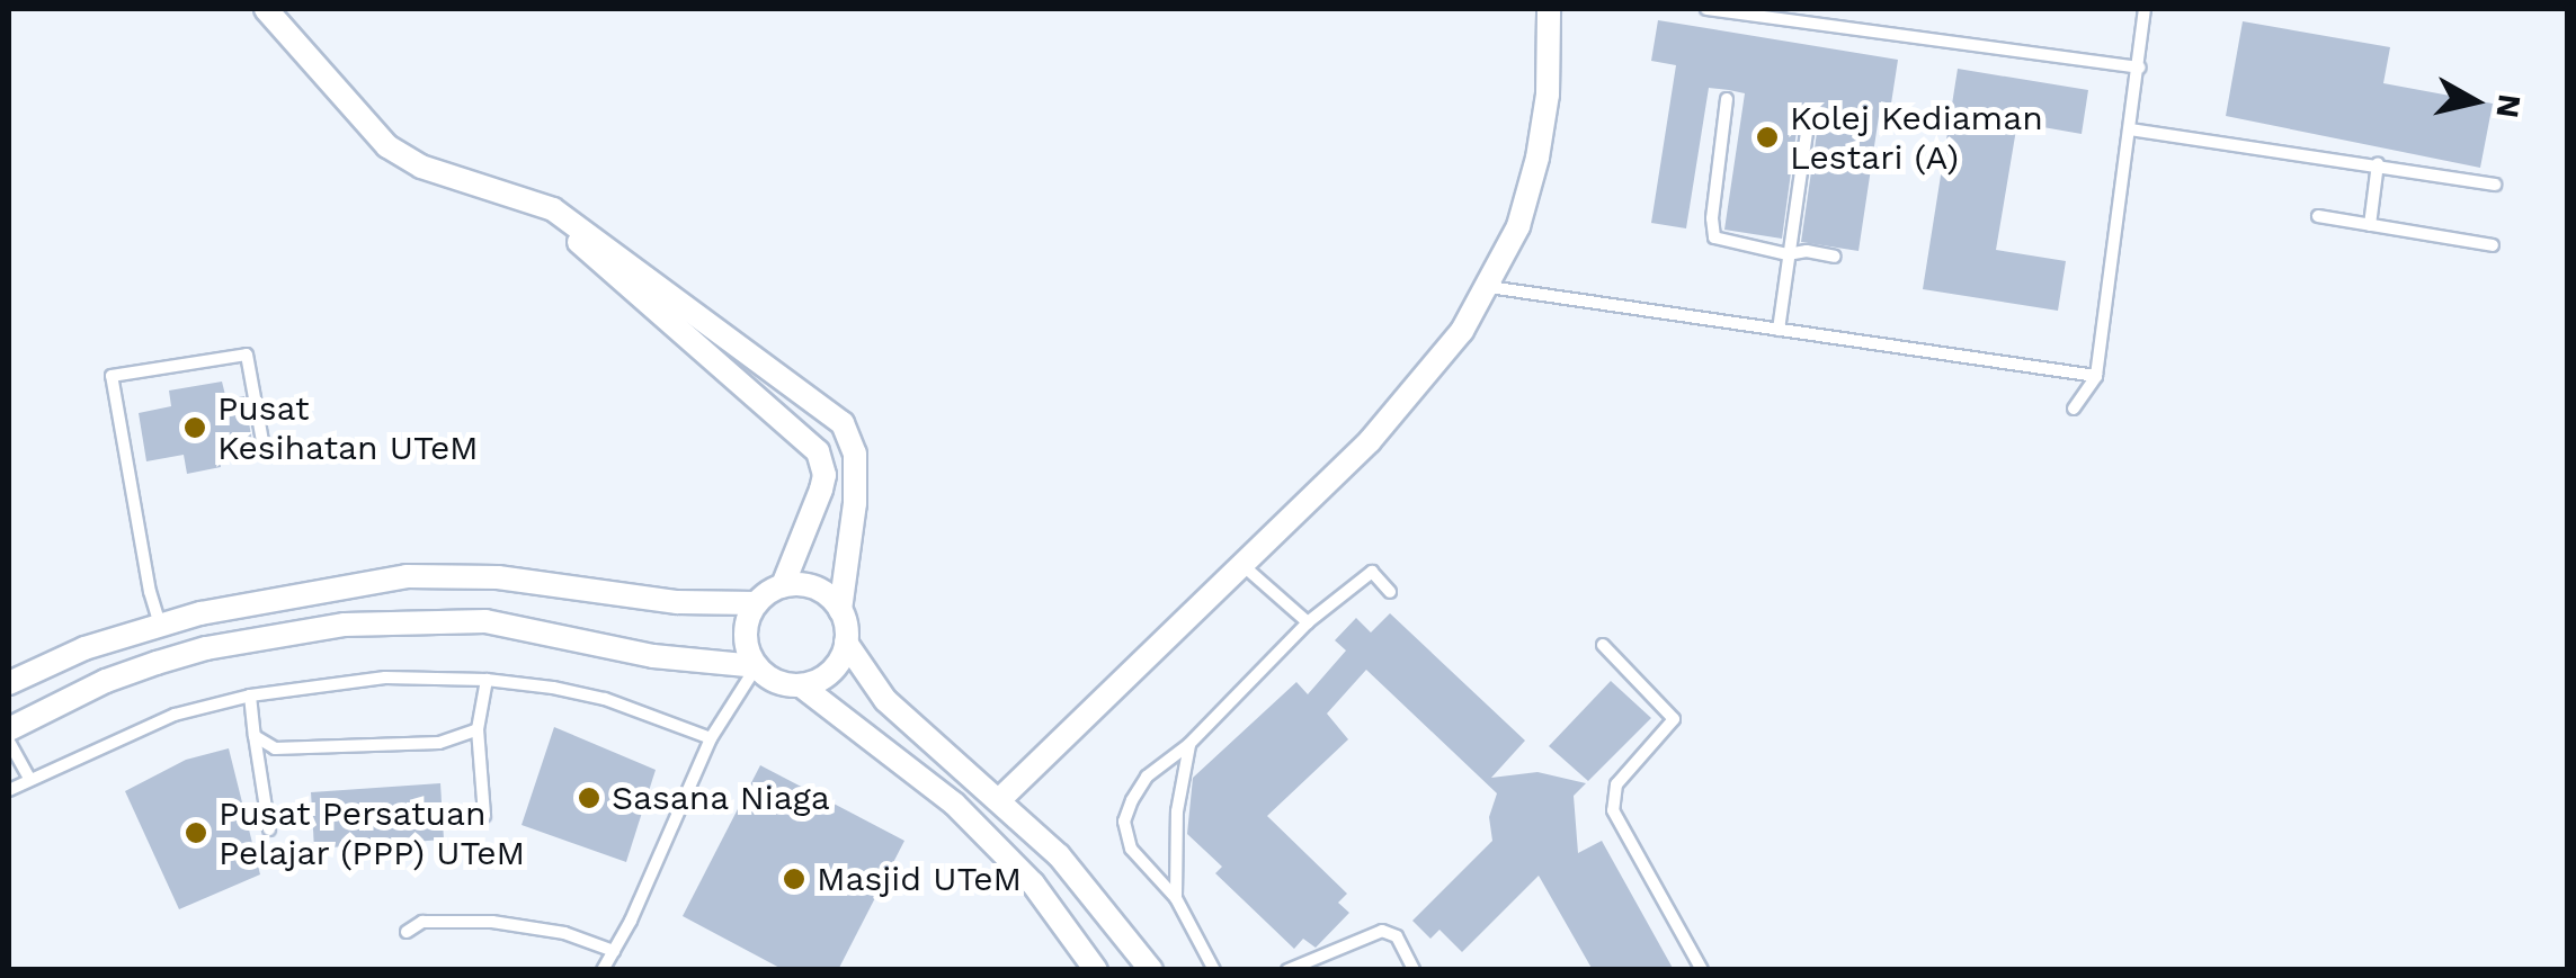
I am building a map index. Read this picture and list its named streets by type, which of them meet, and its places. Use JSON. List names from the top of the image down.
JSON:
{
  "places": [
    "Kolej Kediaman Lestari (A)",
    "Pusat Kesihatan UTeM",
    "Sasana Niaga",
    "Pusat Persatuan Pelajar (PPP) UTeM",
    "Masjid UTeM"
  ],
  "north": "right"
}
